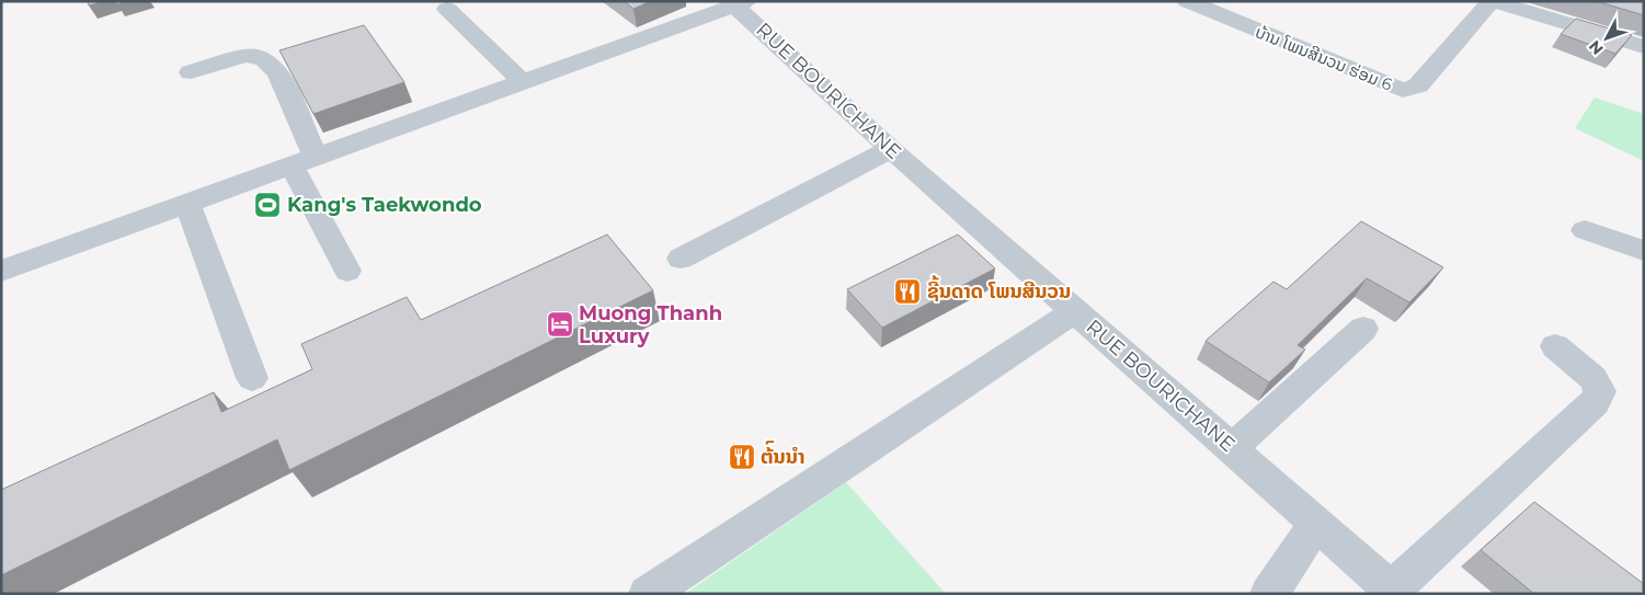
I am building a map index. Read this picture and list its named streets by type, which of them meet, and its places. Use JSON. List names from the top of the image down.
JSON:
{
  "streets": {
    "street": ["ບ້ານ ໂພນສີນວນ ຮ່ອມ 6", "RUE BOURICHANE"]
  },
  "places": {
    "sports": ["Kang's Taekwondo"],
    "restaurant": ["ຊີ້ນດາດ ໂພນສີນວນ", "ຕ້ົນນໍາ"],
    "hotel": ["Muong Thanh Luxury"]
  },
  "north": "bottom left"
}
